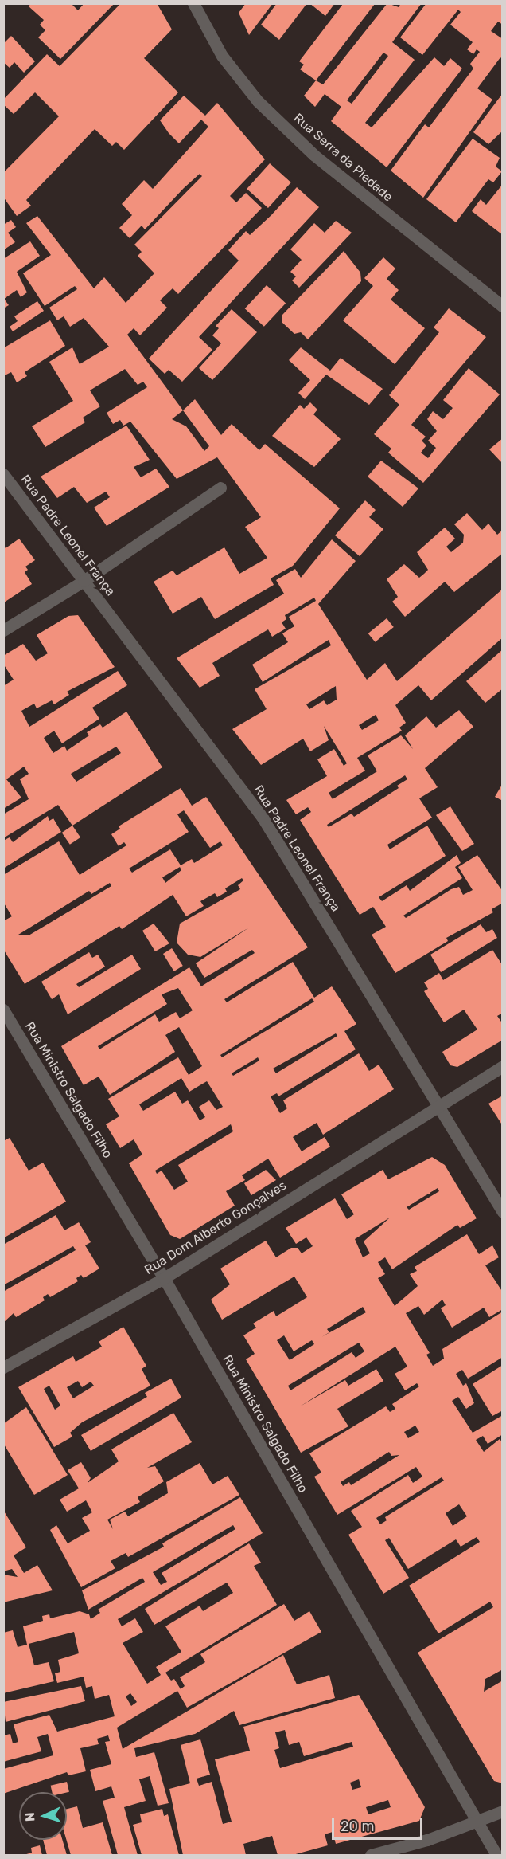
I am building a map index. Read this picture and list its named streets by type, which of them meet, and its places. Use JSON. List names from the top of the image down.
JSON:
{
  "streets": {
    "street": [
      "Rua Serra da Piedade",
      "Rua Padre Leonel França",
      "Rua Ministro Salgado Filho",
      "Rua Dom Alberto Gonçalves"
    ]
  },
  "crossings": [
    ["Rua Padre Leonel França", "Rua Dom Alberto Gonçalves"],
    ["Rua Ministro Salgado Filho", "Rua Dom Alberto Gonçalves"]
  ],
  "scale_bar": "20 m",
  "north": "left"
}
